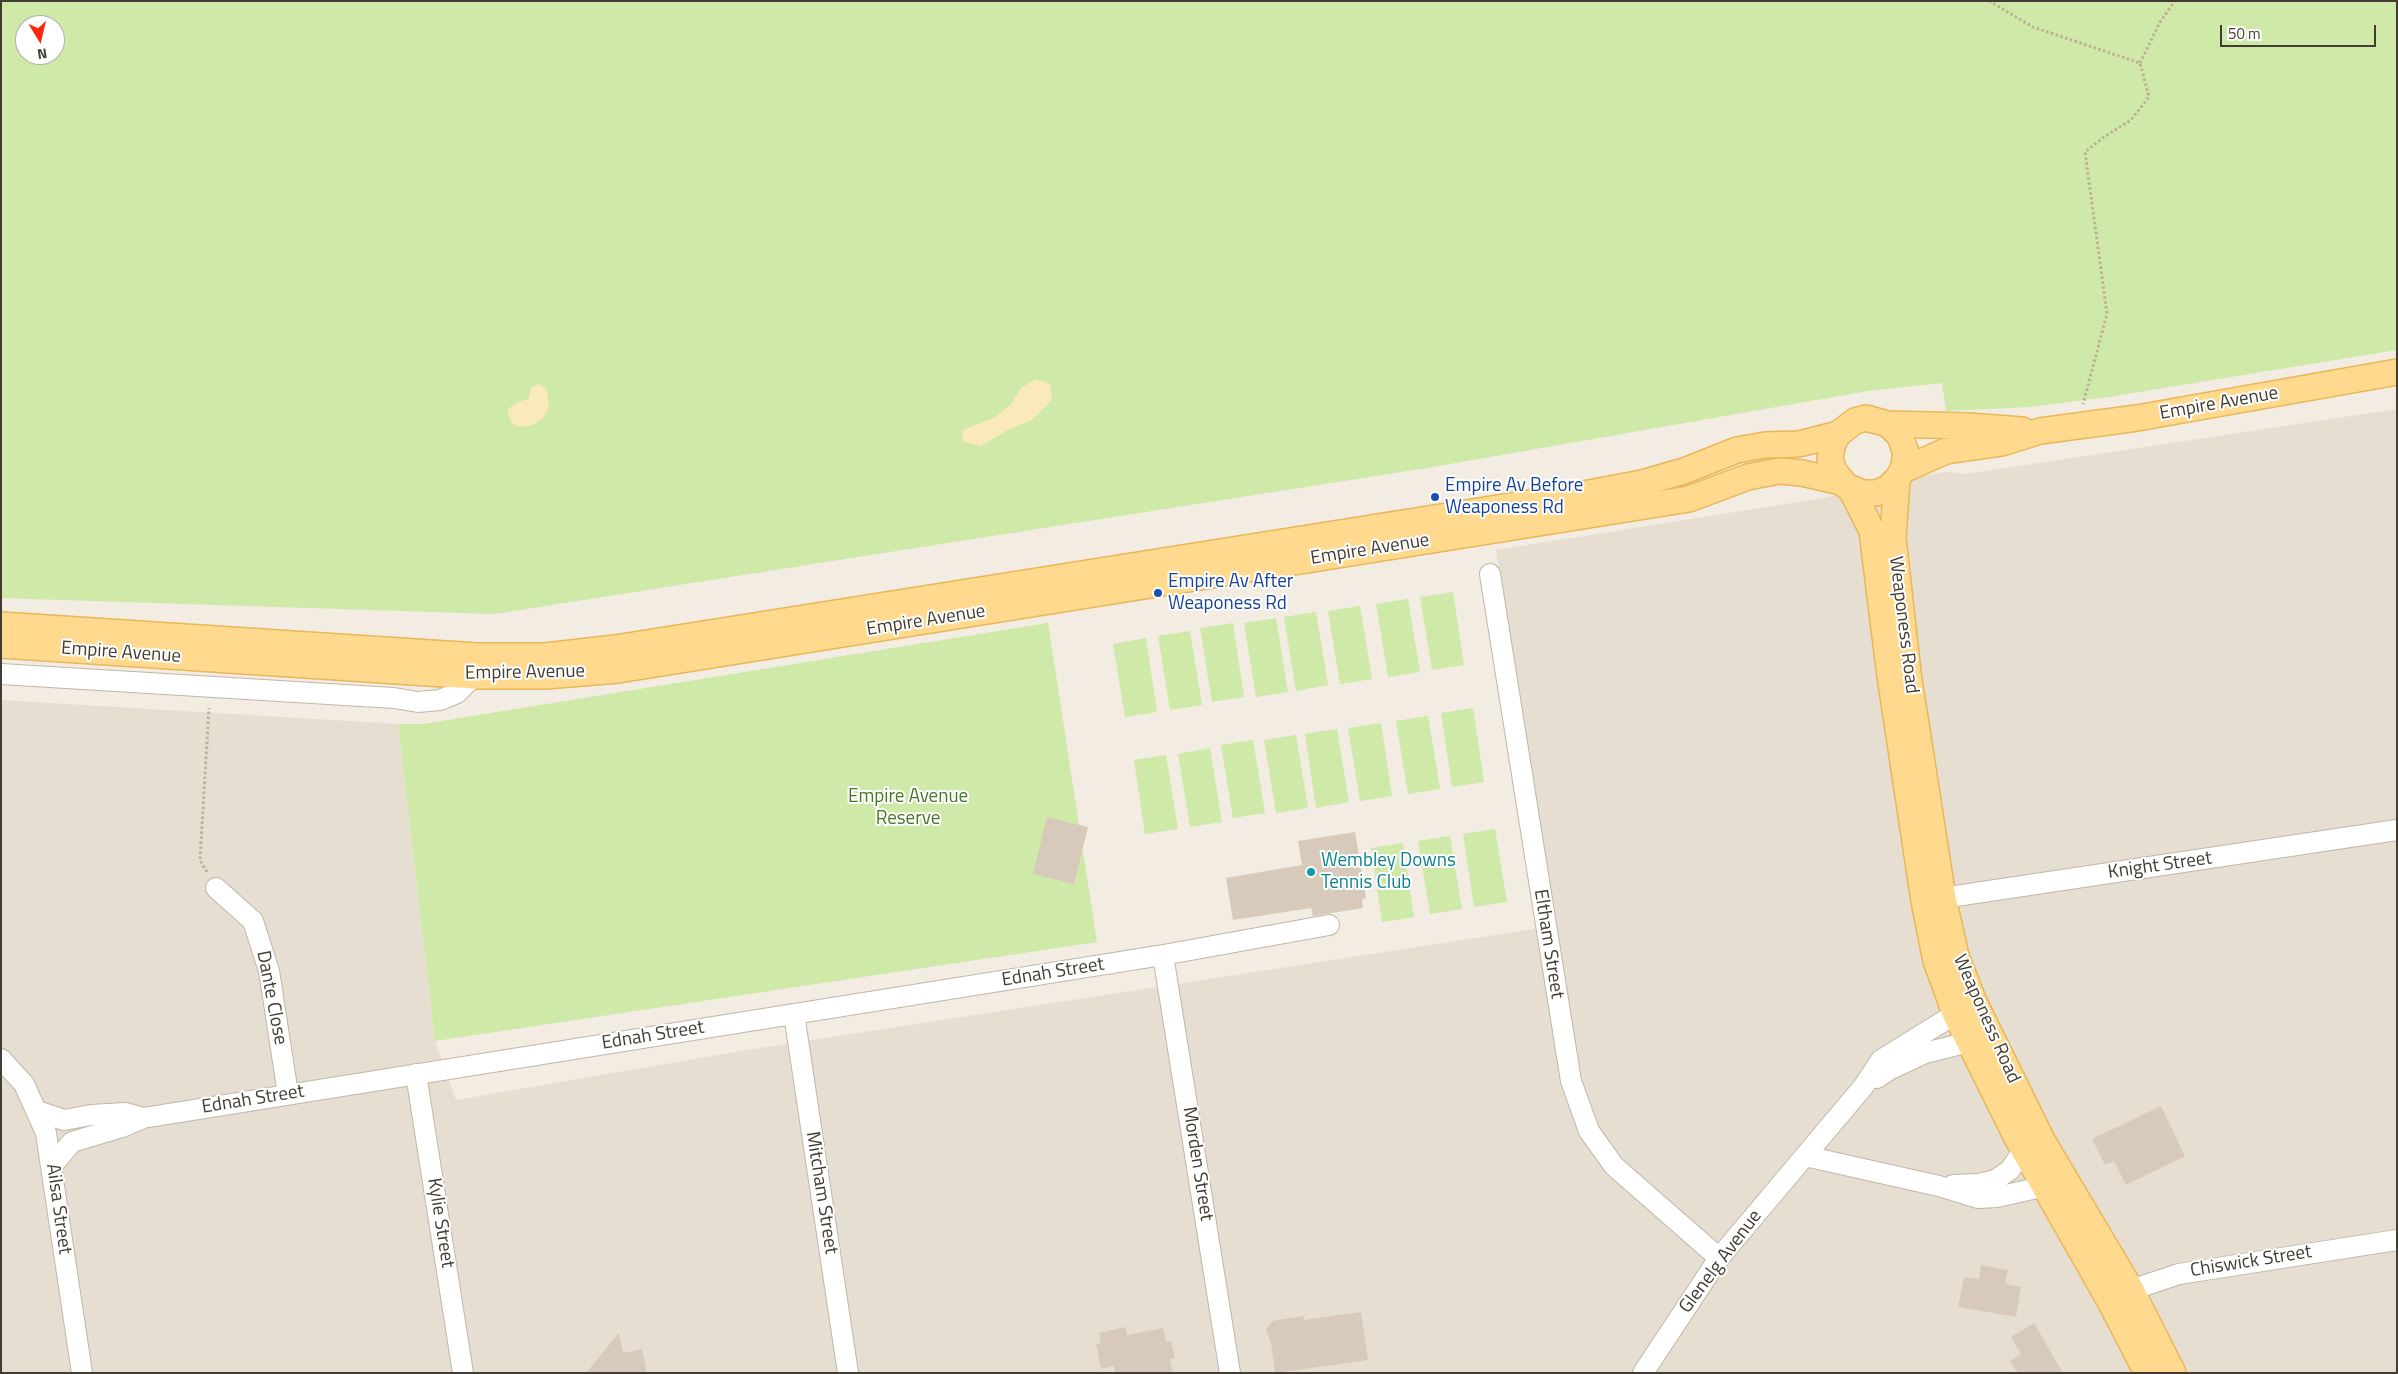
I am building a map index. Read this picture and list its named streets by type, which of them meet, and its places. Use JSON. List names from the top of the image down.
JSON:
{
  "streets": {
    "main road": ["Empire Avenue", "Weaponess Road"],
    "street": [
      "Knight Street",
      "Eltham Street",
      "Ednah Street",
      "Dante Close",
      "Morden Street",
      "Mitcham Street",
      "Ailsa Street",
      "Kylie Street",
      "Glenelg Avenue",
      "Chiswick Street"
    ]
  },
  "crossings": [
    ["Empire Avenue", "Weaponess Road"],
    ["Weaponess Road", "Knight Street"],
    ["Weaponess Road", "Glenelg Avenue"],
    ["Weaponess Road", "Chiswick Street"],
    ["Eltham Street", "Glenelg Avenue"],
    ["Ednah Street", "Dante Close"],
    ["Ednah Street", "Morden Street"],
    ["Ednah Street", "Mitcham Street"],
    ["Ednah Street", "Ailsa Street"],
    ["Ednah Street", "Kylie Street"]
  ],
  "parks": ["Empire Avenue Reserve"],
  "places": ["Empire Av Before Weaponess Rd", "Empire Av After Weaponess Rd", "Wembley Downs Tennis Club"],
  "scale_bar": "50 m",
  "north": "bottom"
}
